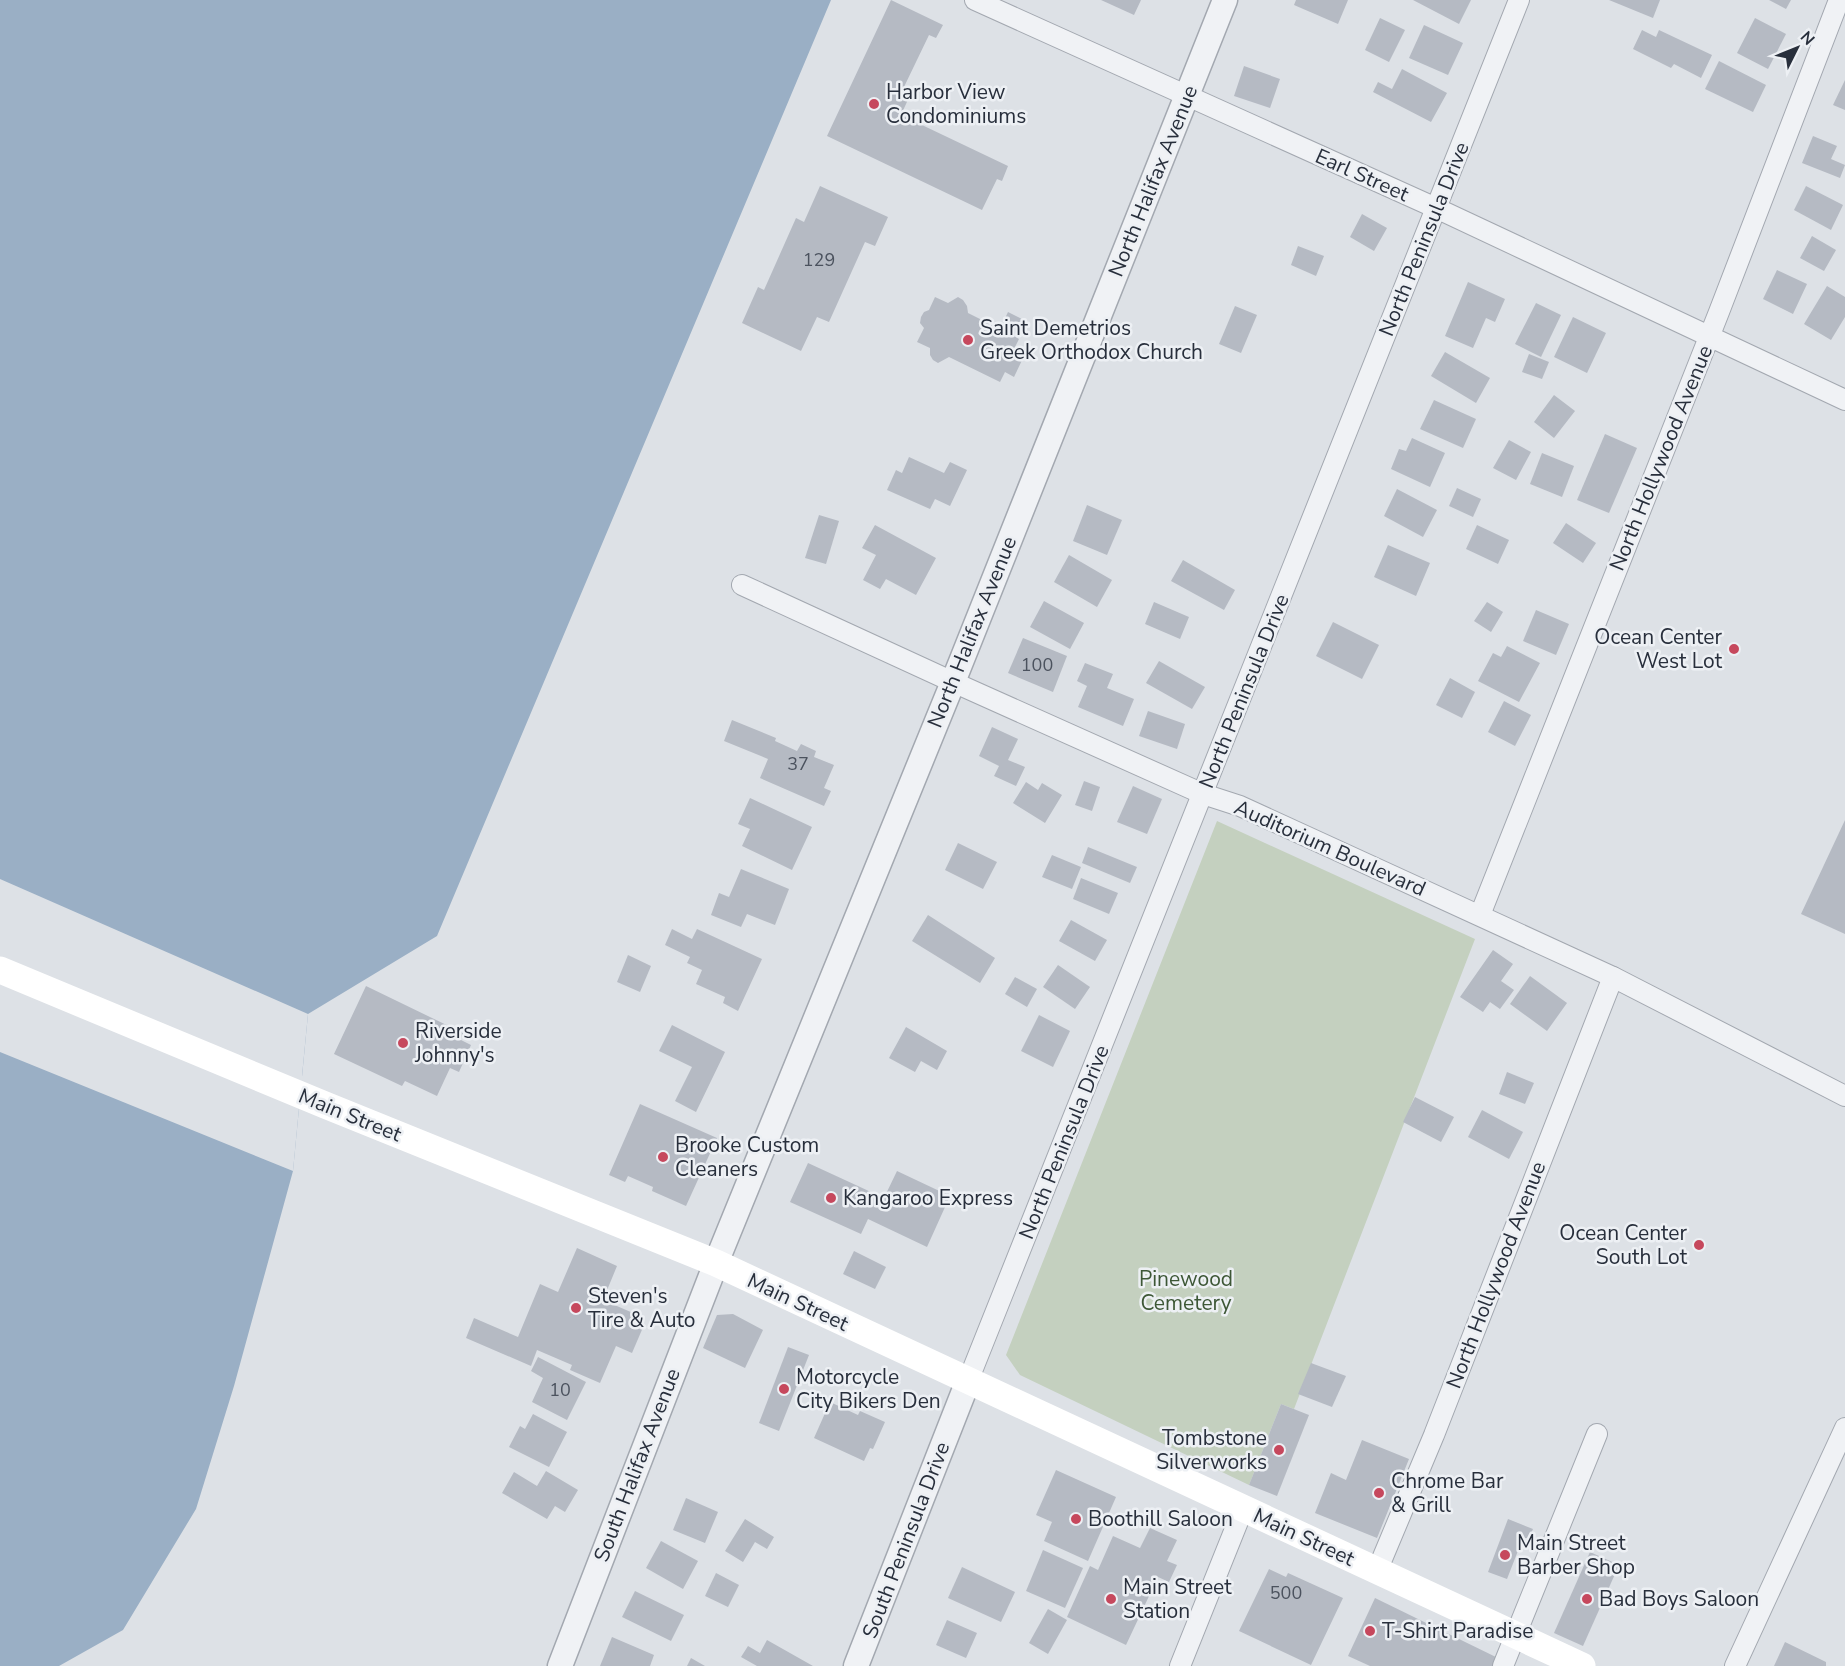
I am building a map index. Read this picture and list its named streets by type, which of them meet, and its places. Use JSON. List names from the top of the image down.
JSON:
{
  "streets": {
    "main road": ["Main Street"],
    "street": [
      "Earl Street",
      "North Halifax Avenue",
      "North Peninsula Drive",
      "North Hollywood Avenue",
      "Auditorium Boulevard",
      "South Halifax Avenue",
      "South Peninsula Drive"
    ]
  },
  "crossings": [
    ["Earl Street", "North Halifax Avenue"],
    ["Earl Street", "North Peninsula Drive"],
    ["Earl Street", "North Hollywood Avenue"],
    ["North Halifax Avenue", "Auditorium Boulevard"],
    ["North Halifax Avenue", "Main Street"],
    ["North Halifax Avenue", "South Halifax Avenue"],
    ["North Peninsula Drive", "Auditorium Boulevard"],
    ["North Peninsula Drive", "Main Street"],
    ["North Peninsula Drive", "South Peninsula Drive"],
    ["North Hollywood Avenue", "Auditorium Boulevard"],
    ["North Hollywood Avenue", "Main Street"],
    ["Main Street", "South Halifax Avenue"],
    ["Main Street", "South Peninsula Drive"]
  ],
  "parks": ["Pinewood Cemetery"],
  "places": [
    "Harbor View Condominiums",
    "Saint Demetrios Greek Orthodox Church",
    "Ocean Center West Lot",
    "Riverside Johnny's",
    "Brooke Custom Cleaners",
    "Kangaroo Express",
    "Ocean Center South Lot",
    "Steven's Tire & Auto",
    "Motorcycle City Bikers Den",
    "Tombstone Silverworks",
    "Chrome Bar & Grill",
    "Boothill Saloon",
    "Main Street Barber Shop",
    "Main Street Station",
    "Bad Boys Saloon",
    "T-Shirt Paradise"
  ],
  "house_numbers": [
    "129",
    "100",
    "37",
    "10",
    "500"
  ],
  "north": "top right"
}
